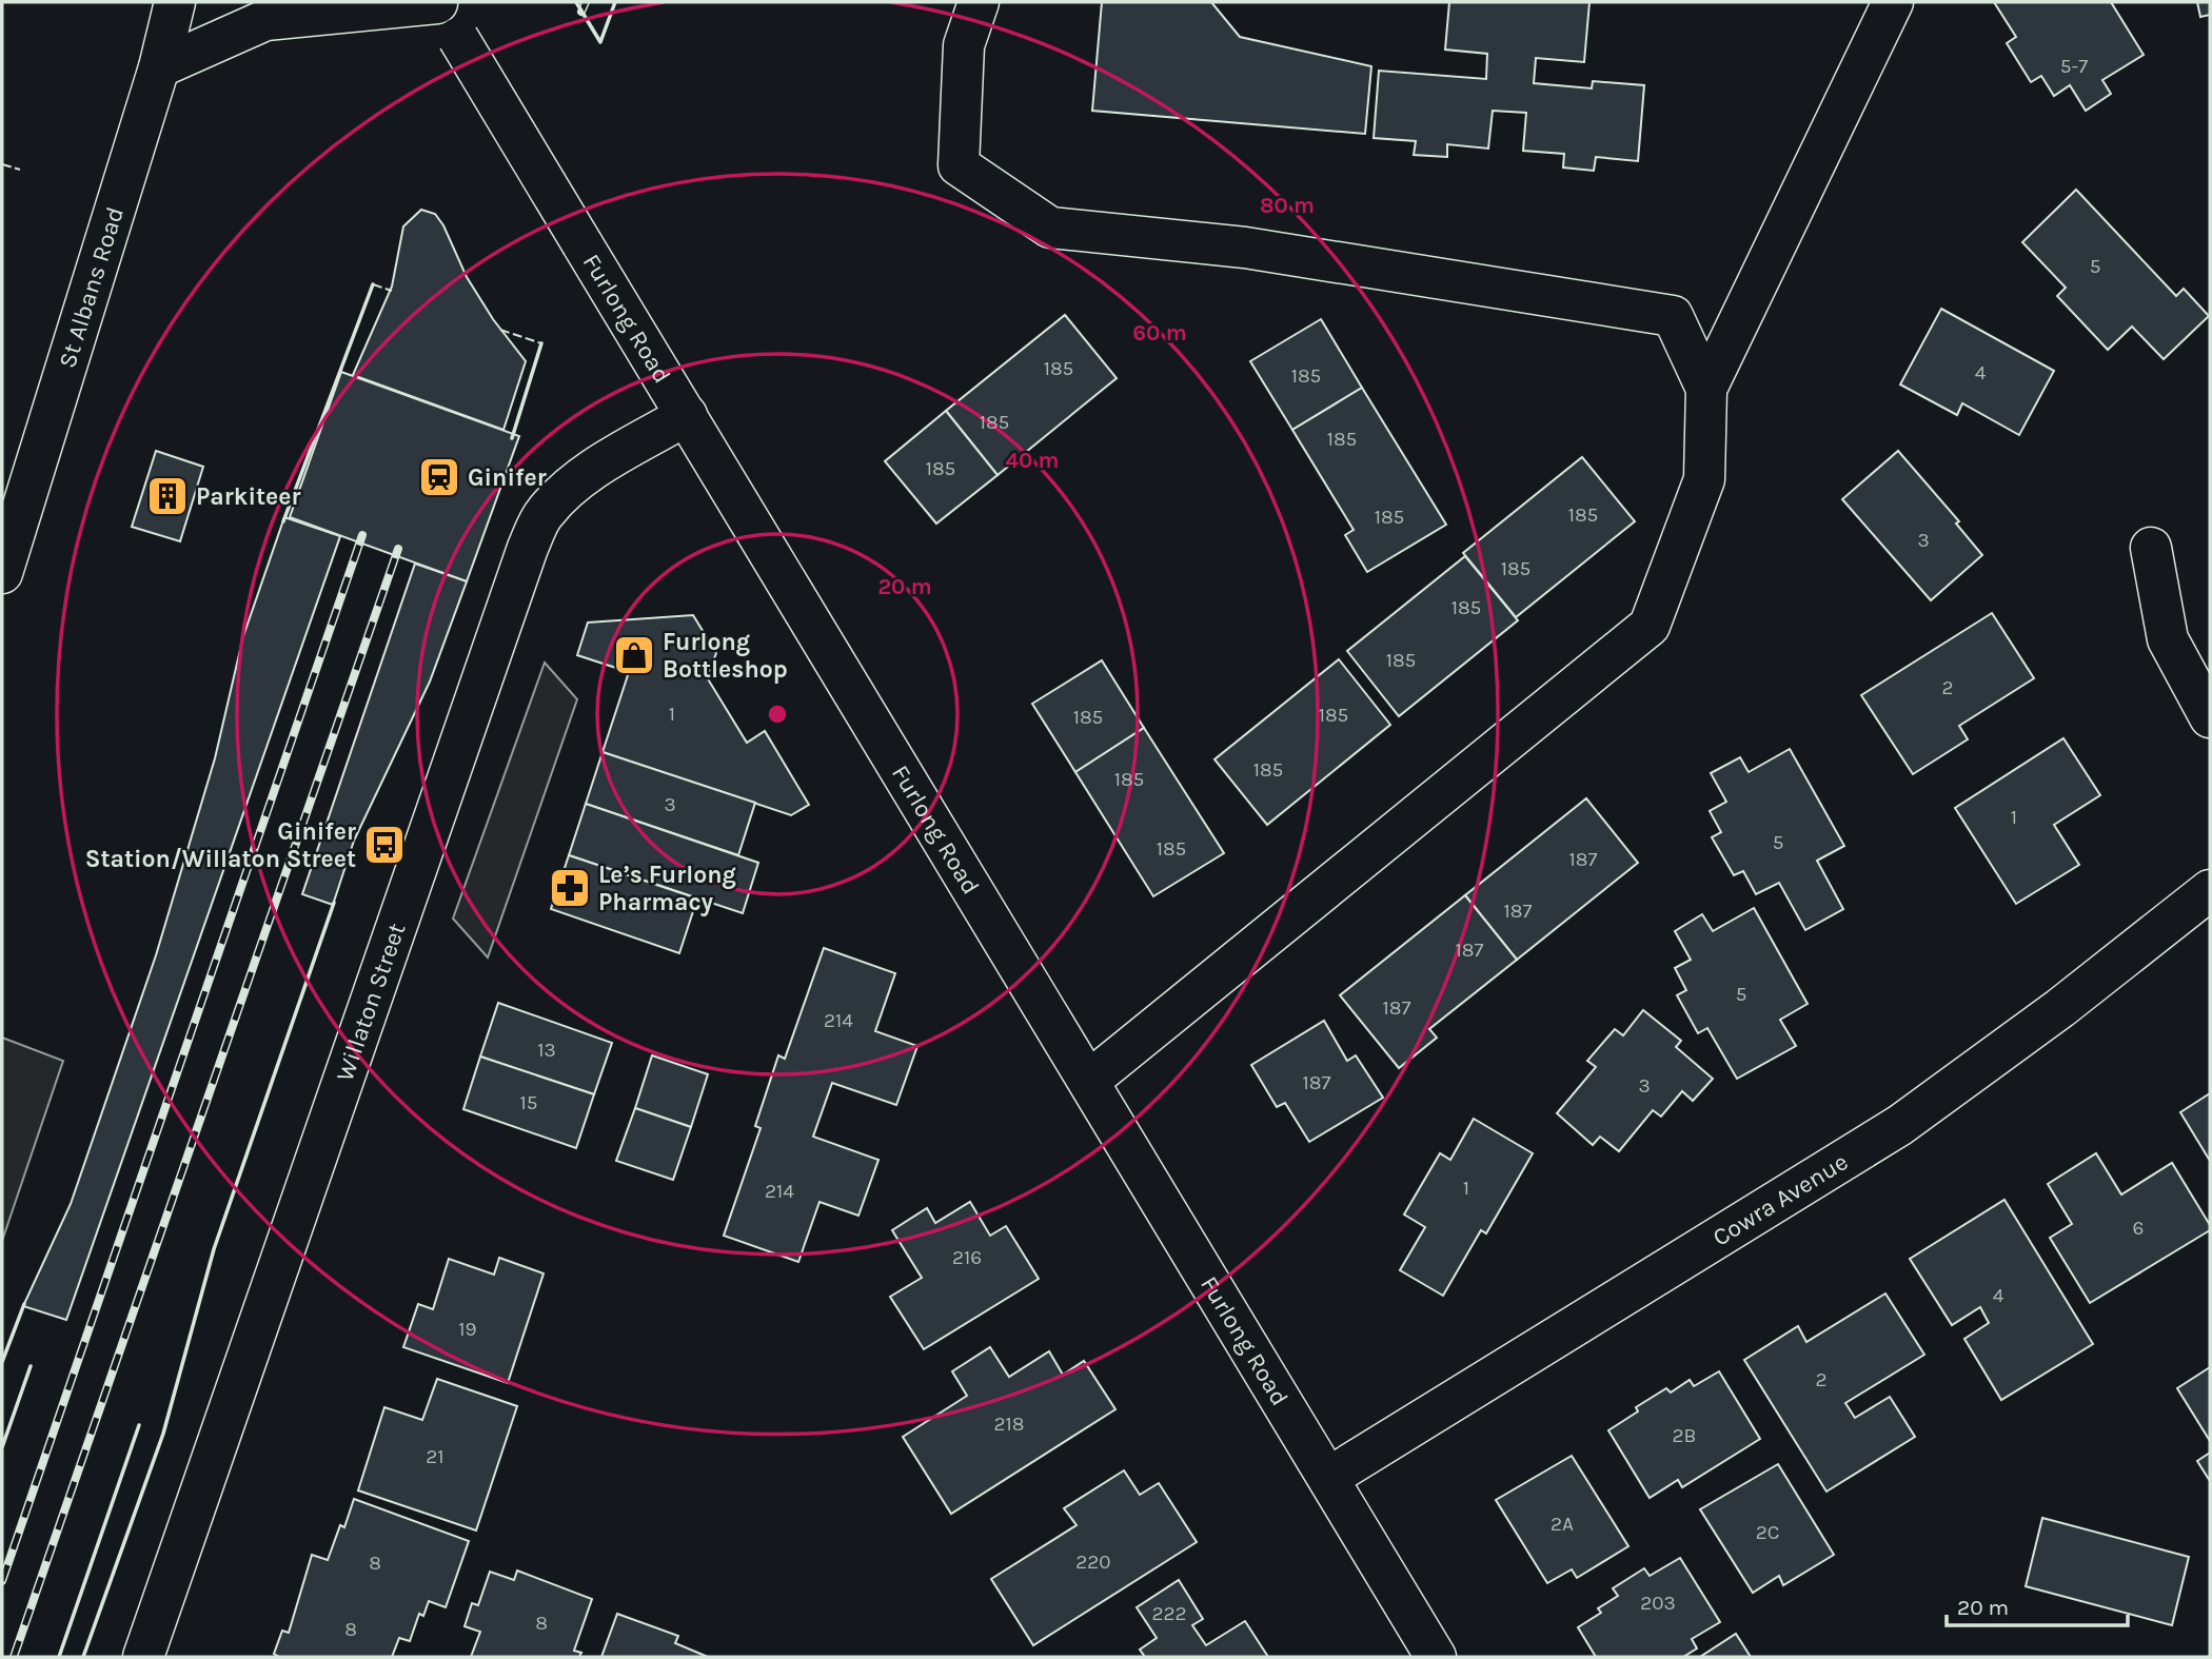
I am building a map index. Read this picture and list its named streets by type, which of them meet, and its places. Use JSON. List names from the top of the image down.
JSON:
{
  "streets": {
    "main road": [
      "St Albans Road",
      "Furlong Road",
      "Willaton Street",
      "Cowra Avenue"
    ]
  },
  "crossings": [
    ["Furlong Road", "Willaton Street"],
    ["Furlong Road", "Cowra Avenue"]
  ],
  "places": {
    "station": ["Ginifer"],
    "building": ["Parkiteer"],
    "shop": ["Furlong Bottleshop"],
    "bus stop": ["Ginifer Station/Willaton Street"],
    "pharmacy": ["Le’s Furlong Pharmacy"]
  },
  "house_numbers": [
    "5-7",
    "5",
    "185",
    "4",
    "185",
    "185",
    "185",
    "185",
    "185",
    "185",
    "3",
    "185",
    "185",
    "185",
    "2",
    "1",
    "185",
    "185",
    "185",
    "185",
    "3",
    "1",
    "5",
    "185",
    "187",
    "187",
    "187",
    "5",
    "187",
    "214",
    "13",
    "187",
    "3",
    "15",
    "1",
    "214",
    "6",
    "216",
    "4",
    "19",
    "2",
    "218",
    "2B",
    "21",
    "2A",
    "2C",
    "220",
    "8",
    "203",
    "222",
    "8",
    "8"
  ],
  "scale_bar": "20 m",
  "rings": [
    "80 m",
    "60 m",
    "40 m",
    "20 m"
  ]
}
